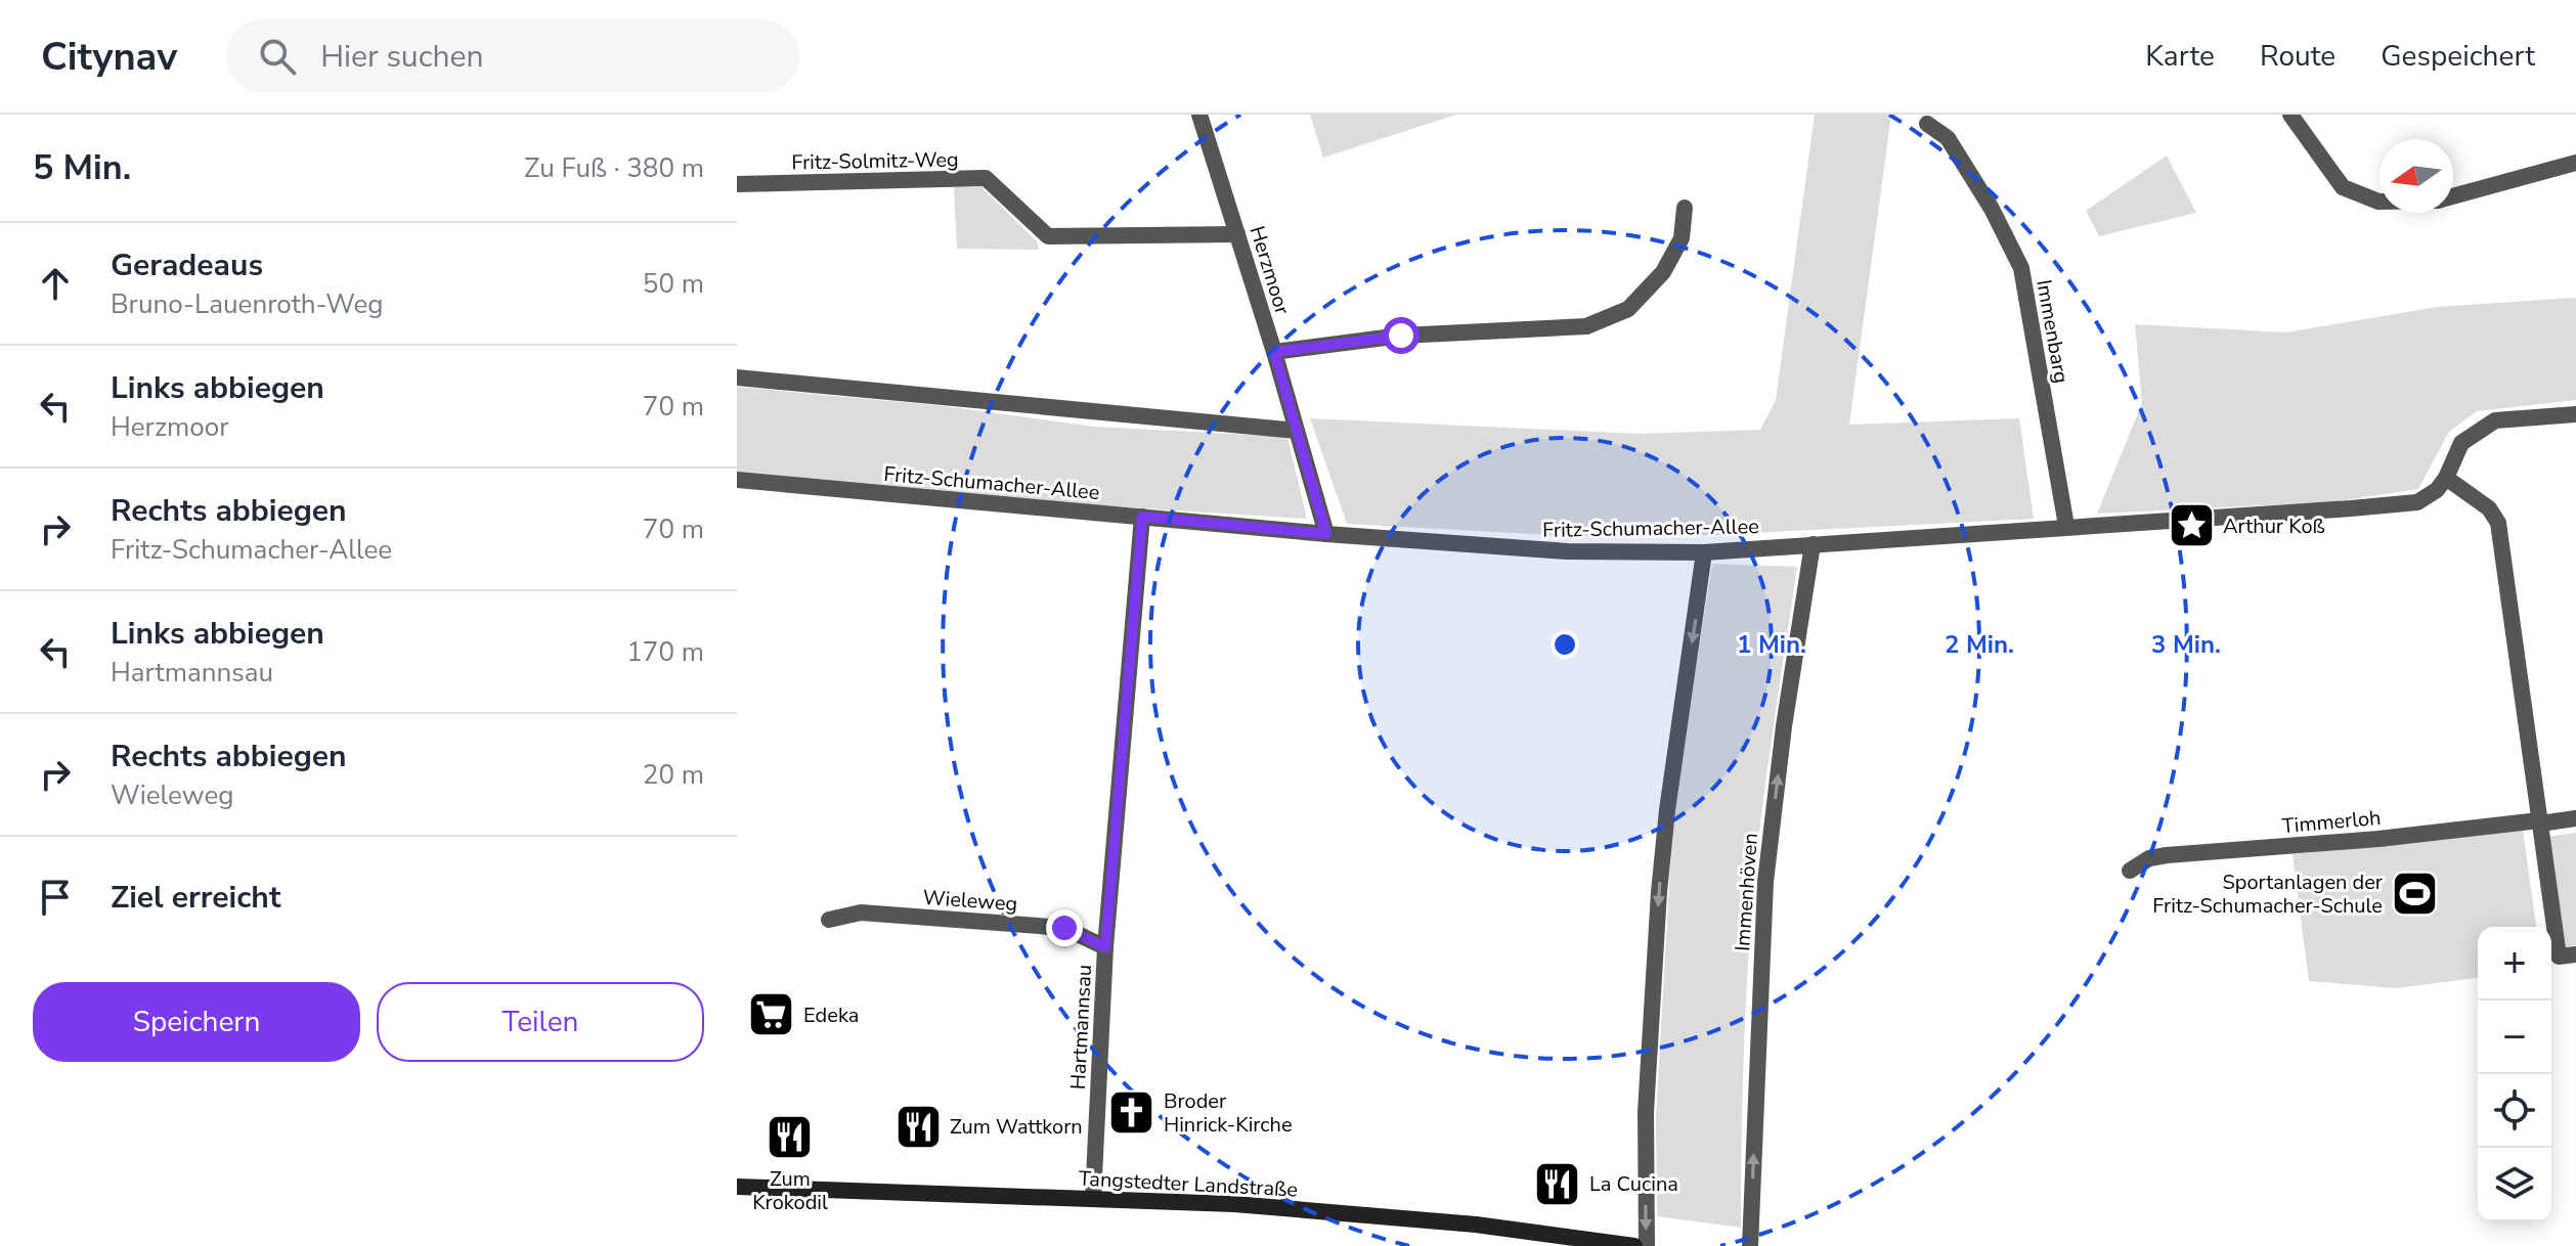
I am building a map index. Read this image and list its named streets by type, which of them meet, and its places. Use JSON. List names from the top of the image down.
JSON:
{
  "streets": {
    "street": [
      "Fritz-Solmitz-Weg",
      "Herzmoor",
      "Immenbarg",
      "Fritz-Schumacher-Allee",
      "Timmerloh",
      "Immenhöven",
      "Wieleweg",
      "Hartmannsau",
      "Tangstedter Landstraße"
    ]
  },
  "crossings": [
    ["Fritz-Solmitz-Weg", "Herzmoor"],
    ["Herzmoor", "Fritz-Schumacher-Allee"],
    ["Immenbarg", "Fritz-Schumacher-Allee"],
    ["Fritz-Schumacher-Allee", "Immenhöven"],
    ["Fritz-Schumacher-Allee", "Hartmannsau"],
    ["Wieleweg", "Hartmannsau"],
    ["Hartmannsau", "Tangstedter Landstraße"]
  ],
  "places": {
    "place": ["Arthur Koß"],
    "sports": ["Sportanlagen der Fritz-Schumacher-Schule"],
    "supermarket": ["Edeka"],
    "church": ["Broder Hinrick-Kirche"],
    "restaurant": ["Zum Wattkorn", "Zum Krokodil", "La Cucina"]
  },
  "north": "left",
  "page": {
    "header": "Citynav",
    "search": "Hier suchen",
    "nav": ["Karte", "Route", "Gespeichert"],
    "heading": ["5 Min.", "Zu Fuß · 380 m"],
    "list": [
      ["Geradeaus", "Bruno-Lauenroth-Weg", "50 m"],
      ["Links abbiegen", "Herzmoor", "70 m"],
      ["Rechts abbiegen", "Fritz-Schumacher-Allee", "70 m"],
      ["Links abbiegen", "Hartmannsau", "170 m"],
      ["Rechts abbiegen", "Wieleweg", "20 m"],
      "Ziel erreicht"
    ],
    "map_buttons": ["+", "−"],
    "buttons": ["Speichern", "Teilen"]
  },
  "rings": ["1 Min.", "2 Min.", "3 Min."]
}
